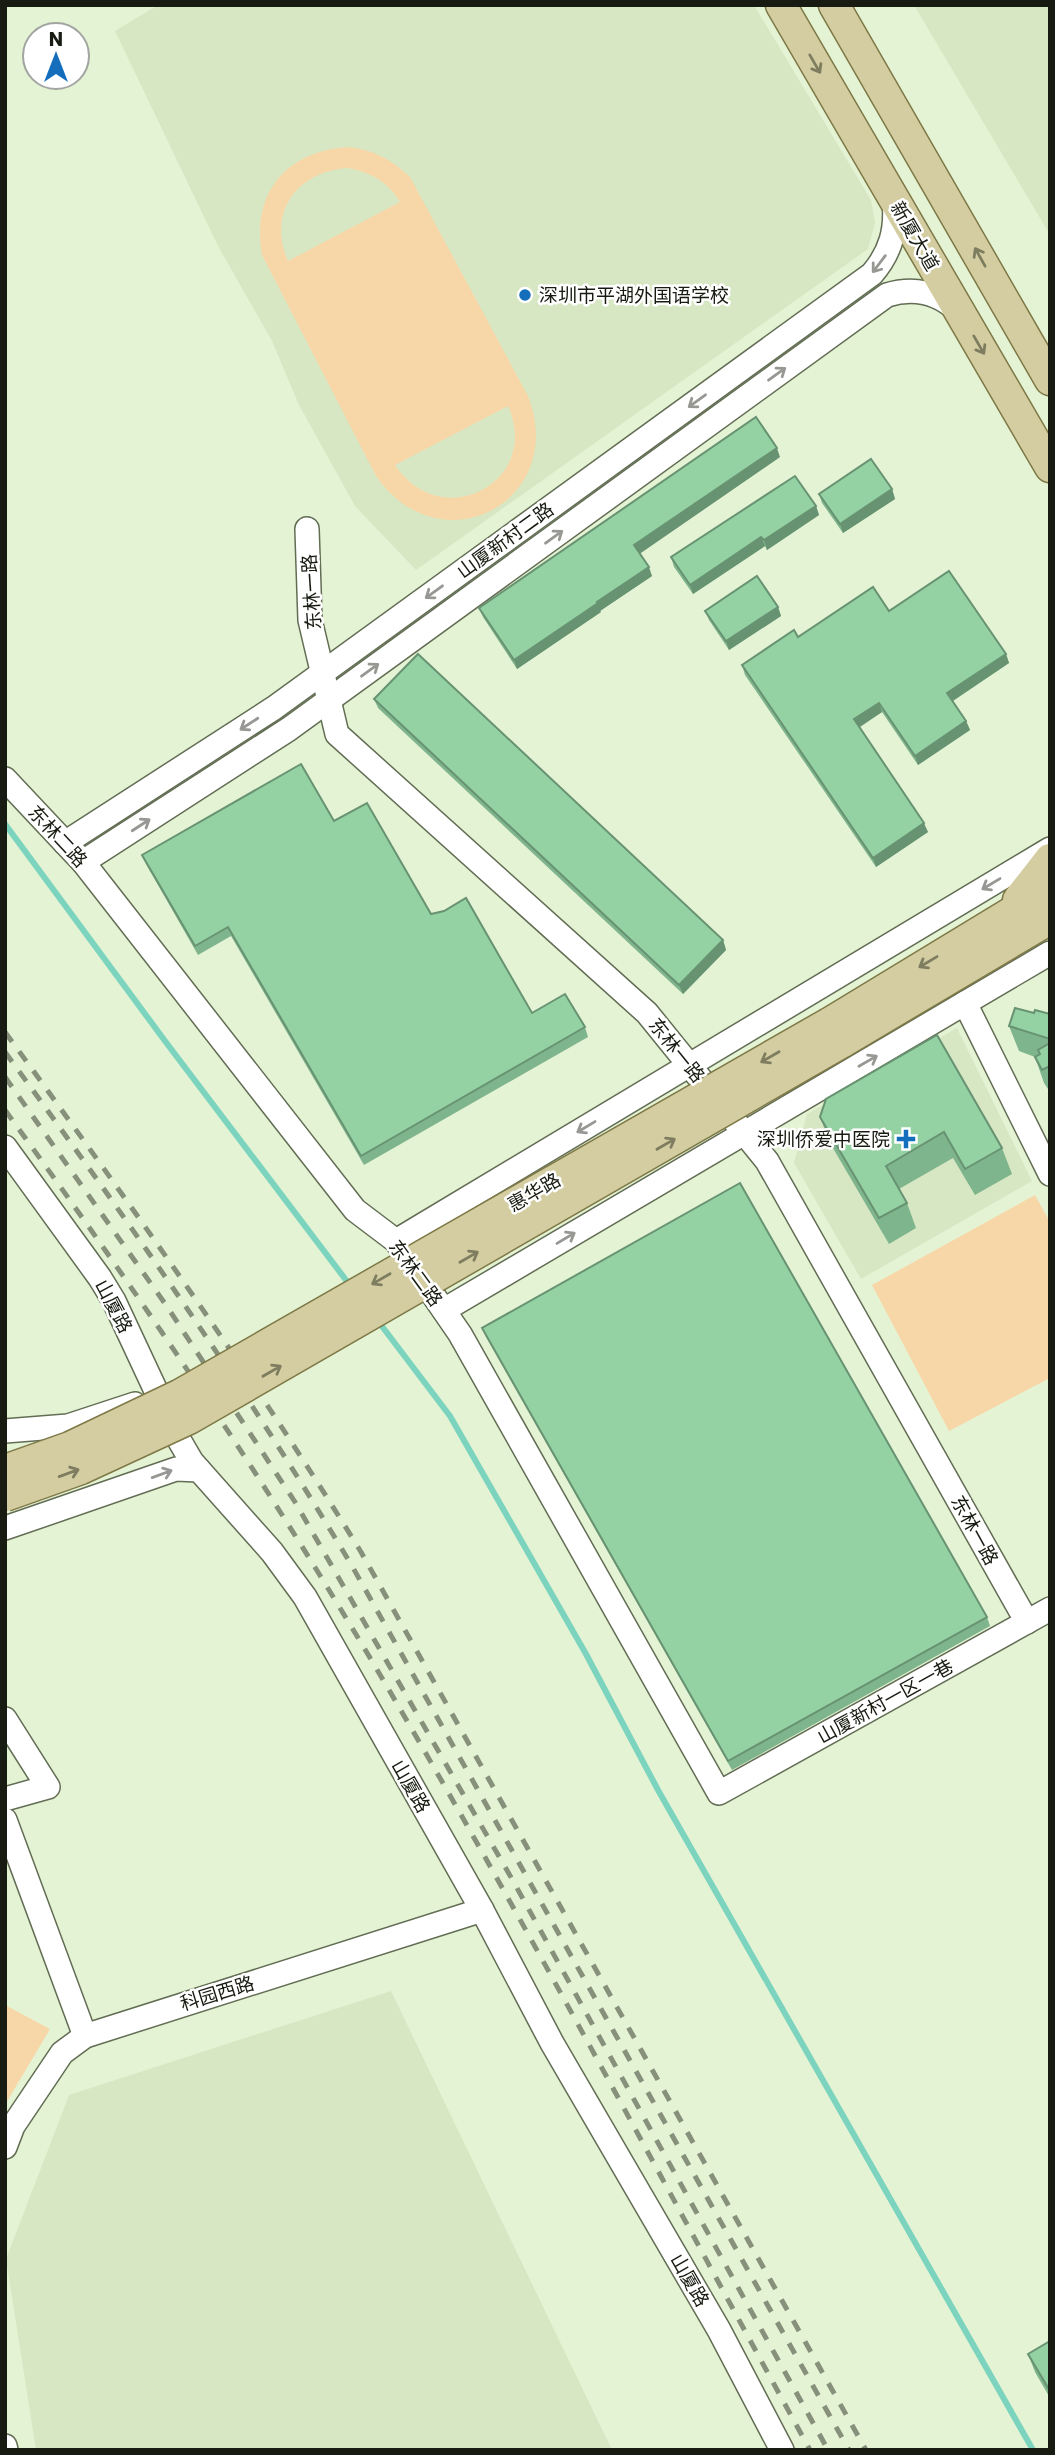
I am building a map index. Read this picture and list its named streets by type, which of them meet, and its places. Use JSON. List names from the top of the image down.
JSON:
{
  "streets": {
    "main road": ["新厦大道", "惠华路"],
    "street": [
      "山厦新村二路",
      "东林一路",
      "东林二路",
      "山厦路",
      "山厦新村一区一巷",
      "科园西路"
    ]
  },
  "crossings": [
    ["新厦大道", "山厦新村二路"],
    ["山厦新村二路", "东林一路"],
    ["山厦新村二路", "东林二路"],
    ["东林一路", "山厦新村一区一巷"],
    ["东林二路", "山厦新村一区一巷"],
    ["山厦路", "科园西路"]
  ],
  "places": {
    "other": ["深圳市平湖外国语学校"],
    "health": ["深圳侨爱中医院"]
  },
  "north": "top"
}
